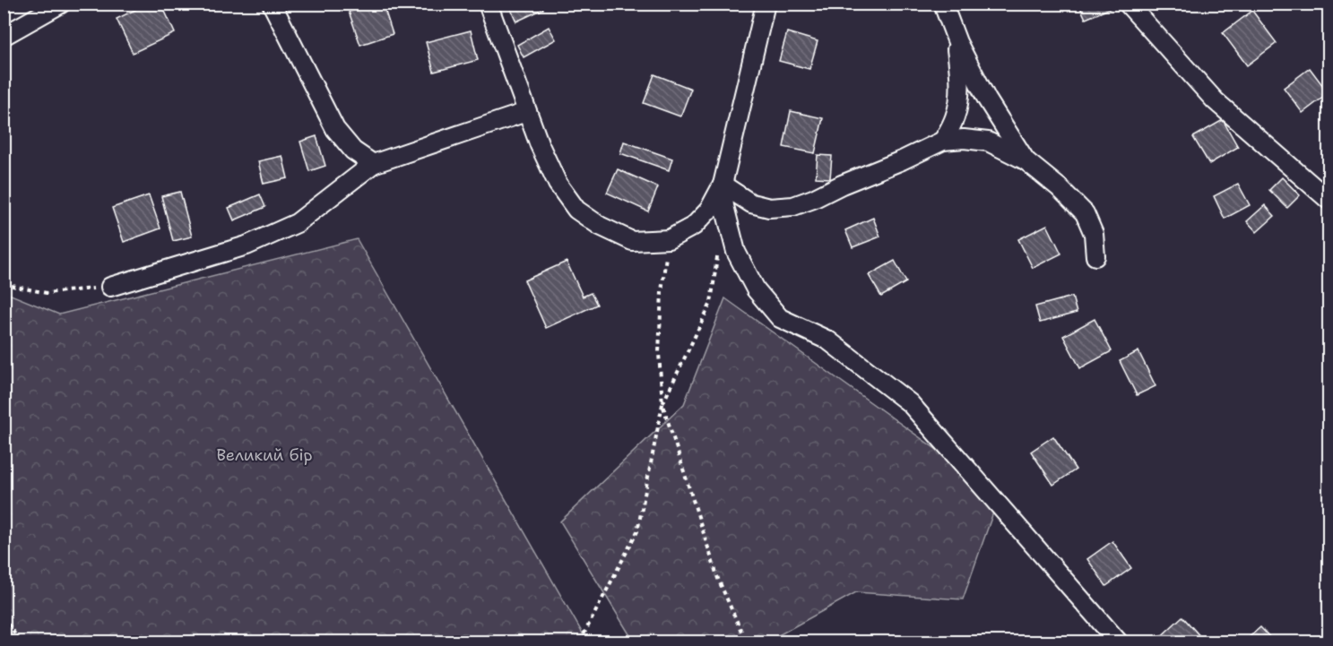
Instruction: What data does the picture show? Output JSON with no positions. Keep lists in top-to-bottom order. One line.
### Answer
{"parks":["Великий бір"]}
